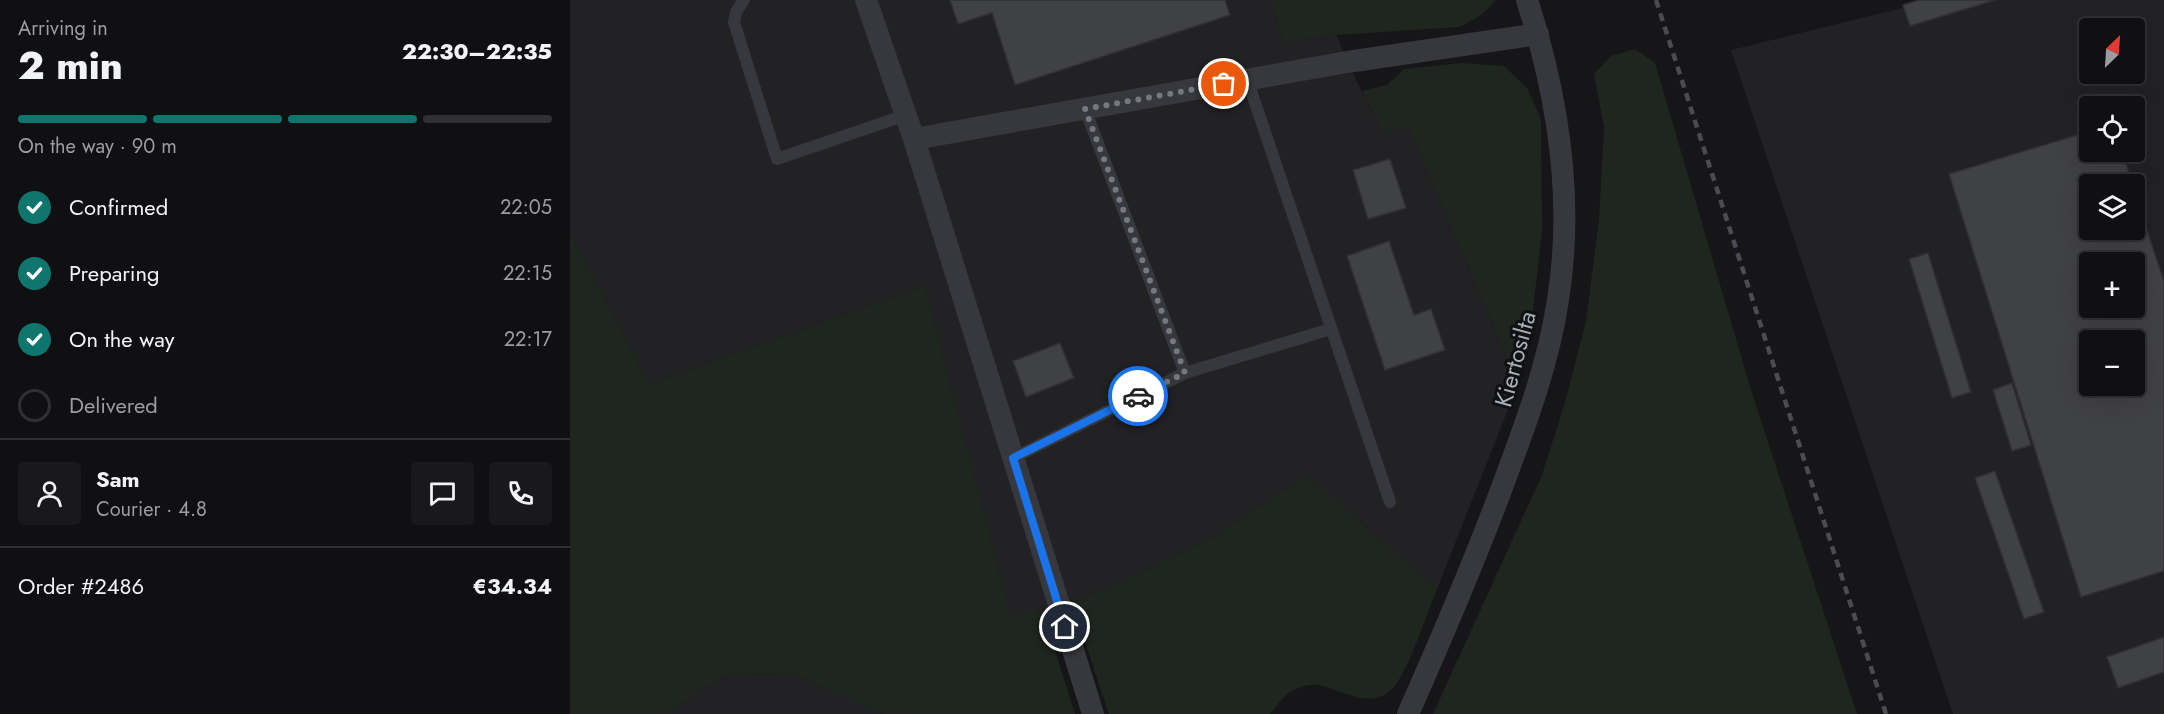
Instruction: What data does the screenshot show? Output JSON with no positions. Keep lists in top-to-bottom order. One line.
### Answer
{"streets":{"street":["Kiertosilta"]},"north":"top right","page":{"heading":["2 min","Arriving in","22:30–22:35"],"panel":["Sam","Courier · 4.8","Order #2486","€34.34"],"map_buttons":["+","−"],"bar":"On the way · 90 m","list":[["Confirmed","22:05"],["Preparing","22:15"],["On the way","22:17"],"Delivered"]}}
